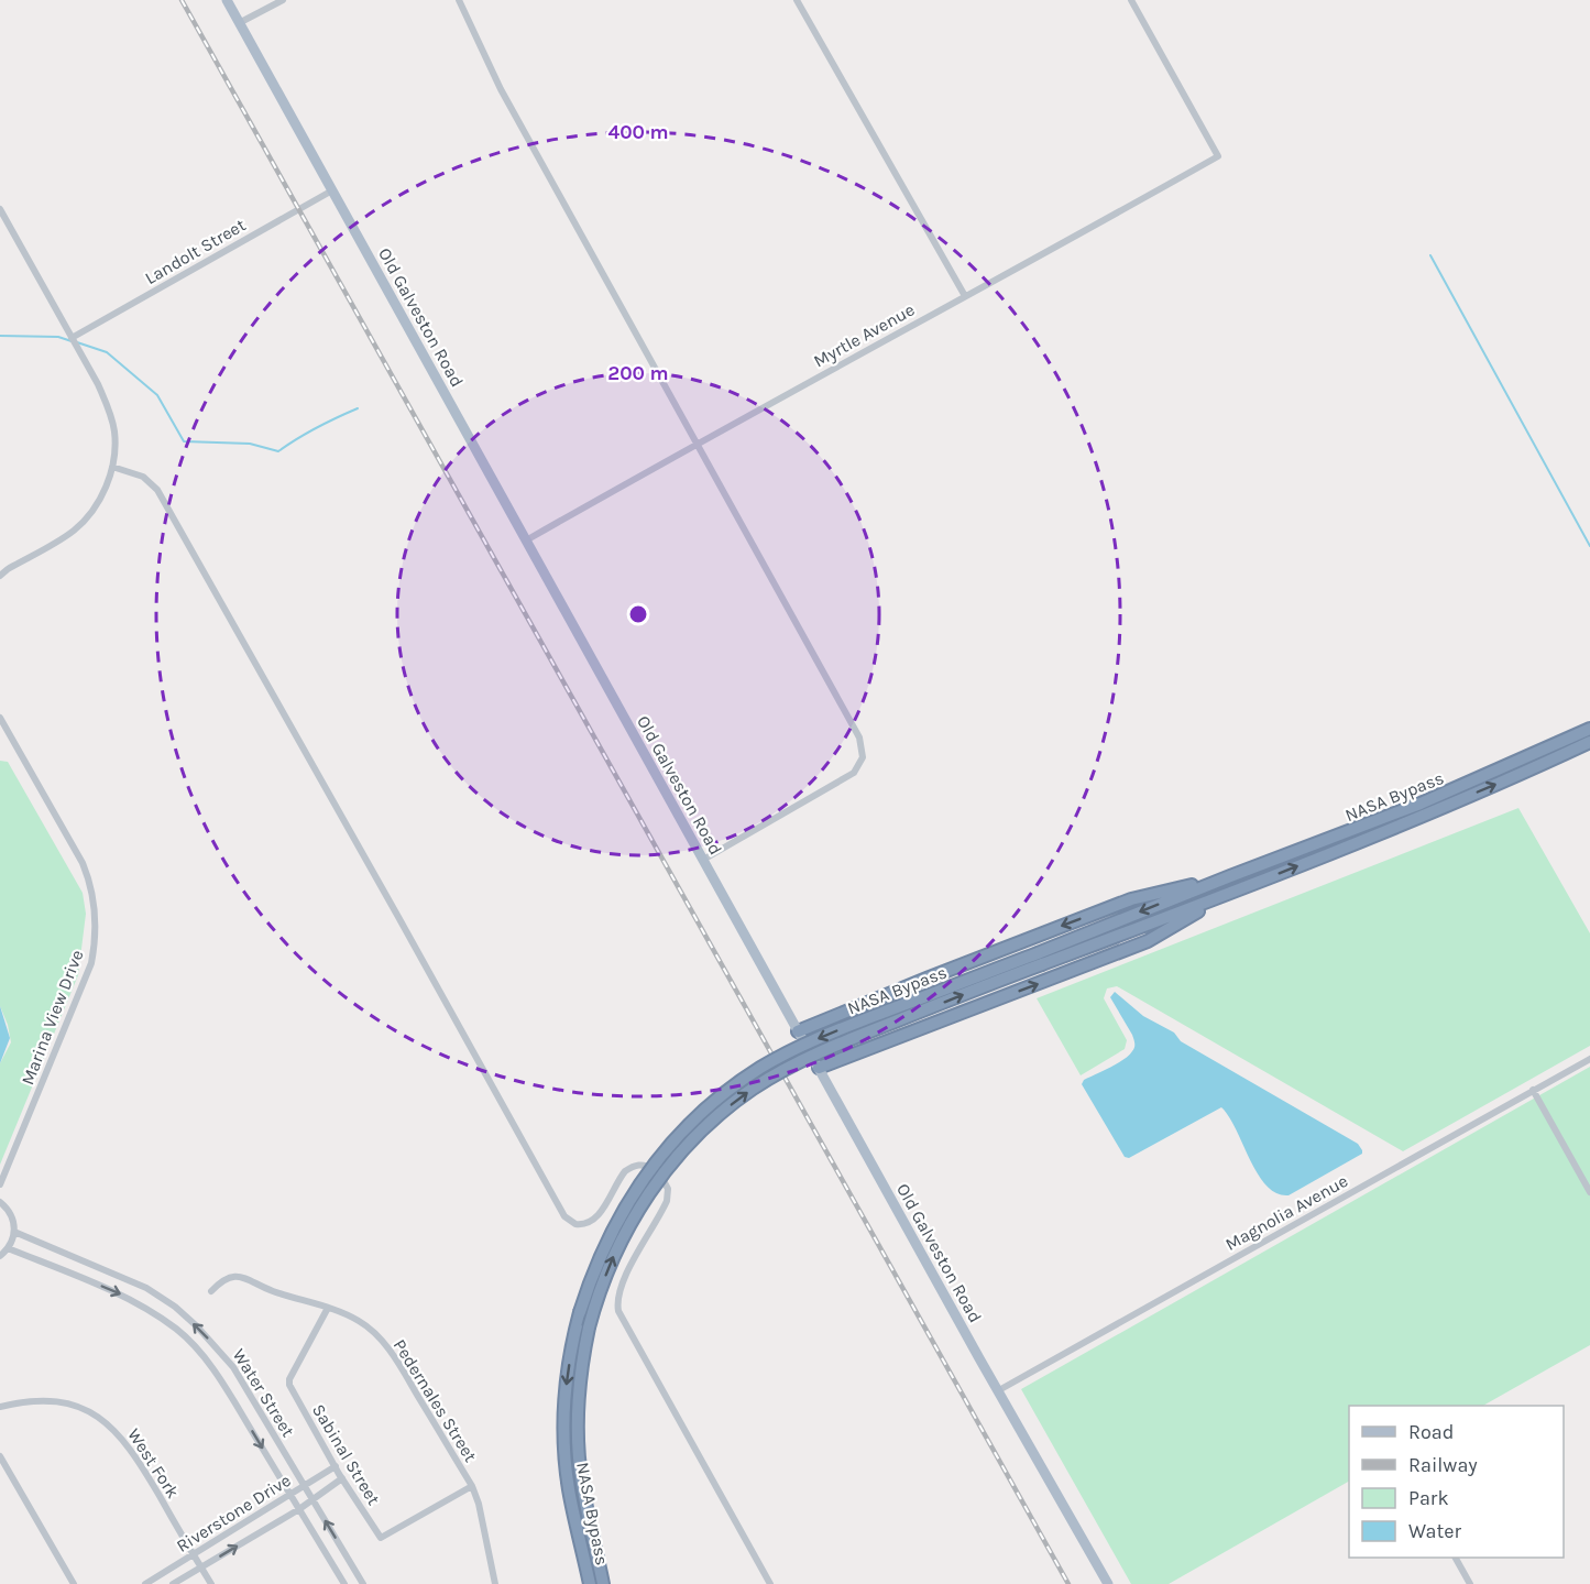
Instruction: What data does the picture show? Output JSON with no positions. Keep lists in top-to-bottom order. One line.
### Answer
{"streets":{"highway":["NASA Bypass"],"main road":["Old Galveston Road"],"street":["Landolt Street","Myrtle Avenue","Marina View Drive","Magnolia Avenue","Water Street","Pedernales Street","Sabinal Street","West Fork","Riverstone Drive"]},"crossings":[["Landolt Street","Old Galveston Road"],["Old Galveston Road","Myrtle Avenue"],["Old Galveston Road","Magnolia Avenue"],["Water Street","Riverstone Drive"],["Pedernales Street","Sabinal Street"],["Sabinal Street","Riverstone Drive"],["West Fork","Riverstone Drive"]],"legend":["Road","Railway","Park","Water"],"rings":["400 m","200 m"]}
